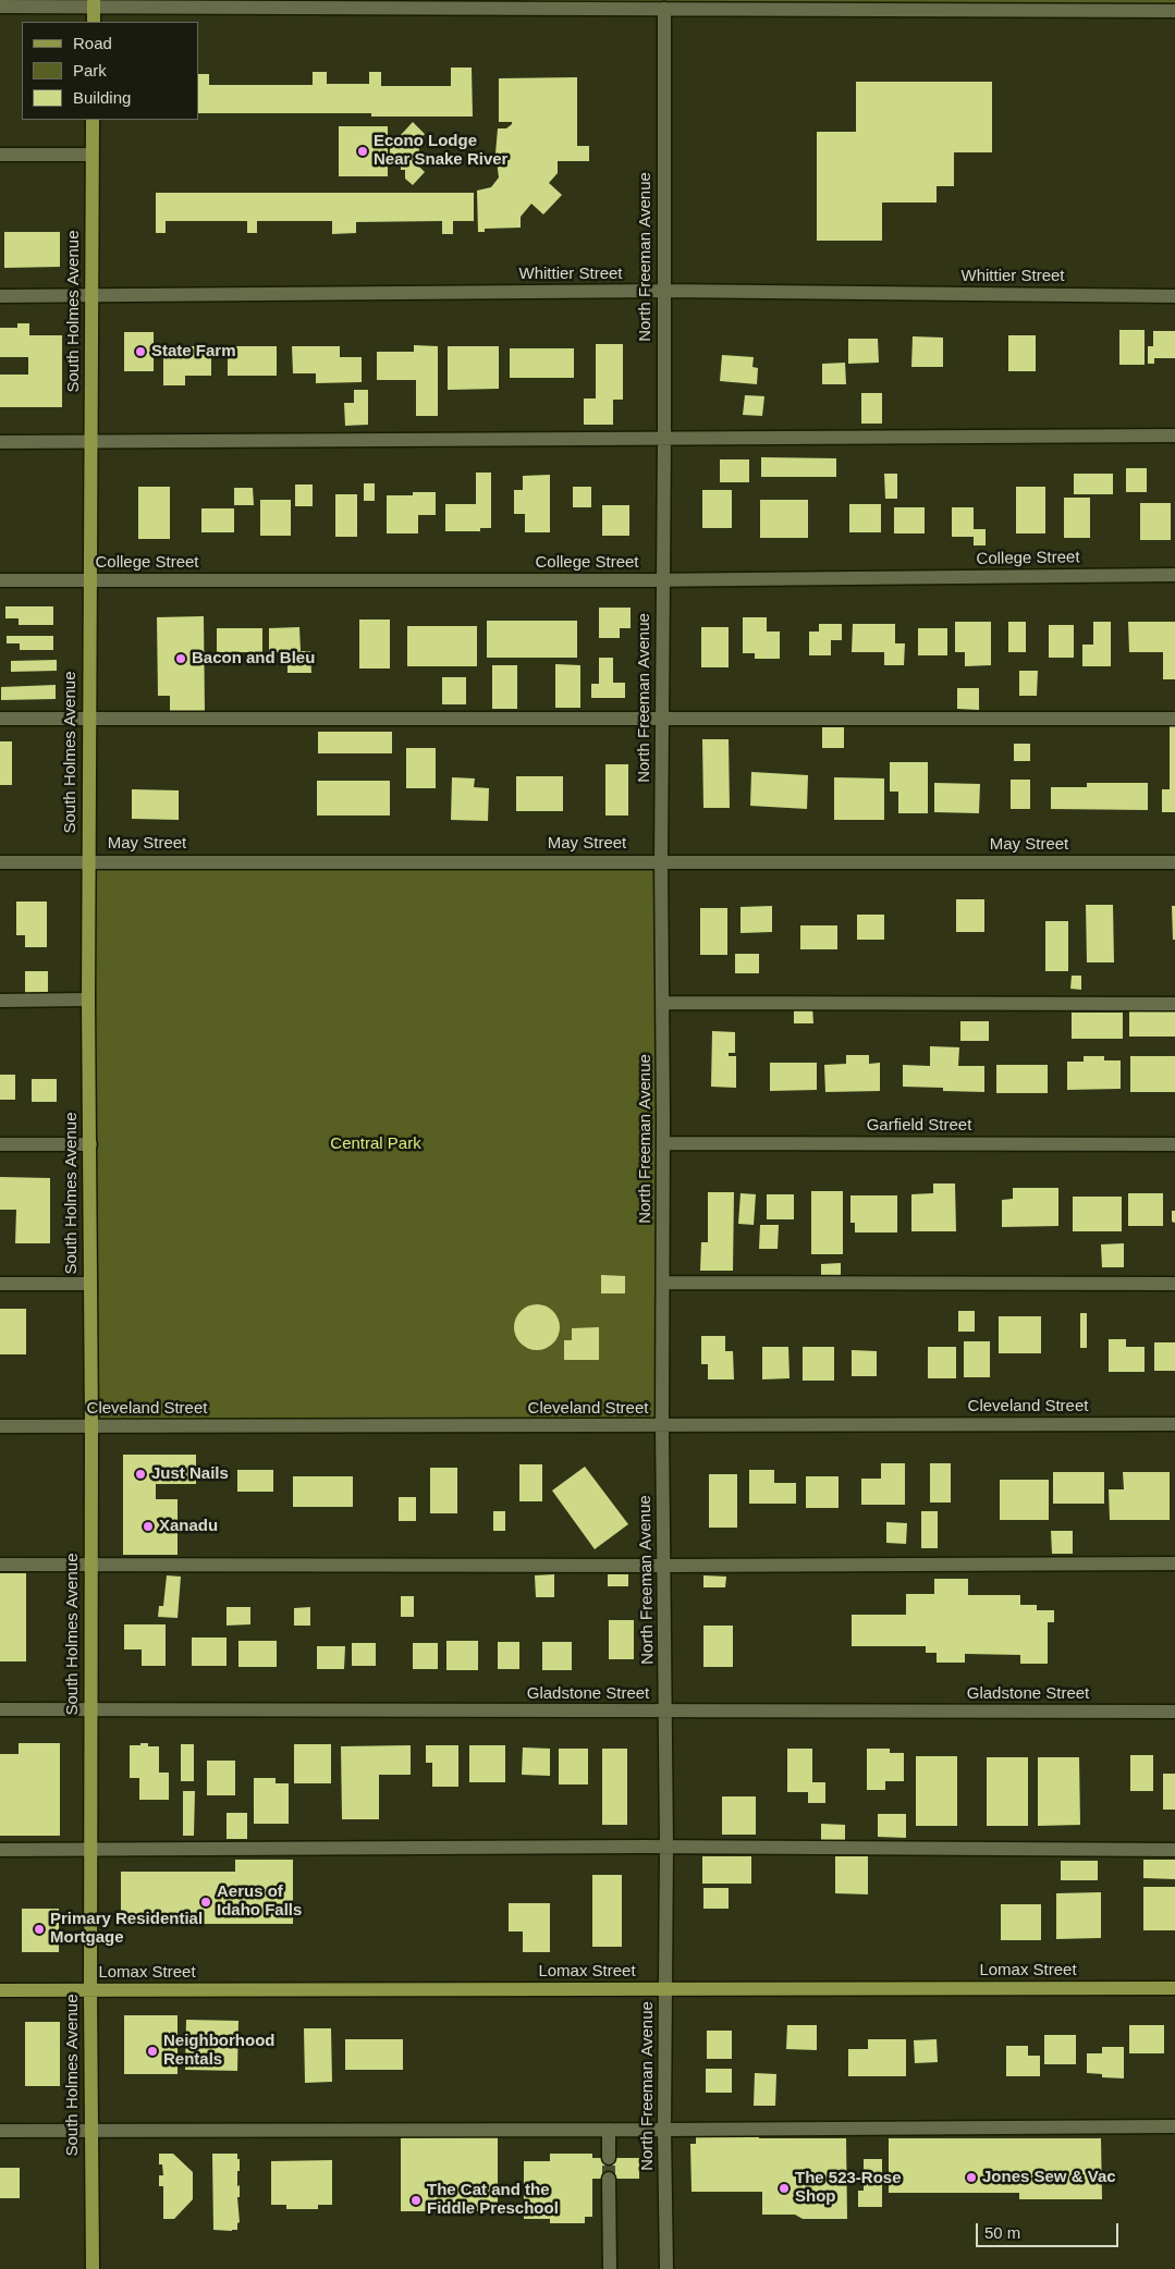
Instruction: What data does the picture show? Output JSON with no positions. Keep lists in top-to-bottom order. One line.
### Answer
{"streets":{"main road":["South Holmes Avenue","Lomax Street"],"street":["North Freeman Avenue","Whittier Street","College Street","May Street","Garfield Street","Cleveland Street","Gladstone Street"]},"crossings":[["North Freeman Avenue","Whittier Street"],["North Freeman Avenue","College Street"],["North Freeman Avenue","May Street"],["North Freeman Avenue","Garfield Street"],["North Freeman Avenue","Cleveland Street"],["North Freeman Avenue","Gladstone Street"],["North Freeman Avenue","Lomax Street"],["Whittier Street","South Holmes Avenue"],["South Holmes Avenue","College Street"],["South Holmes Avenue","May Street"],["South Holmes Avenue","Cleveland Street"],["South Holmes Avenue","Gladstone Street"],["South Holmes Avenue","Lomax Street"]],"parks":["Central Park"],"places":["Econo Lodge Near Snake River","State Farm","Bacon and Bleu","Just Nails","Xanadu","Aerus of Idaho Falls","Primary Residential Mortgage","Neighborhood Rentals","Jones Sew & Vac","The 523-Rose Shop","The Cat and the Fiddle Preschool"],"legend":["Road","Park","Building"],"scale_bar":"50 m"}
